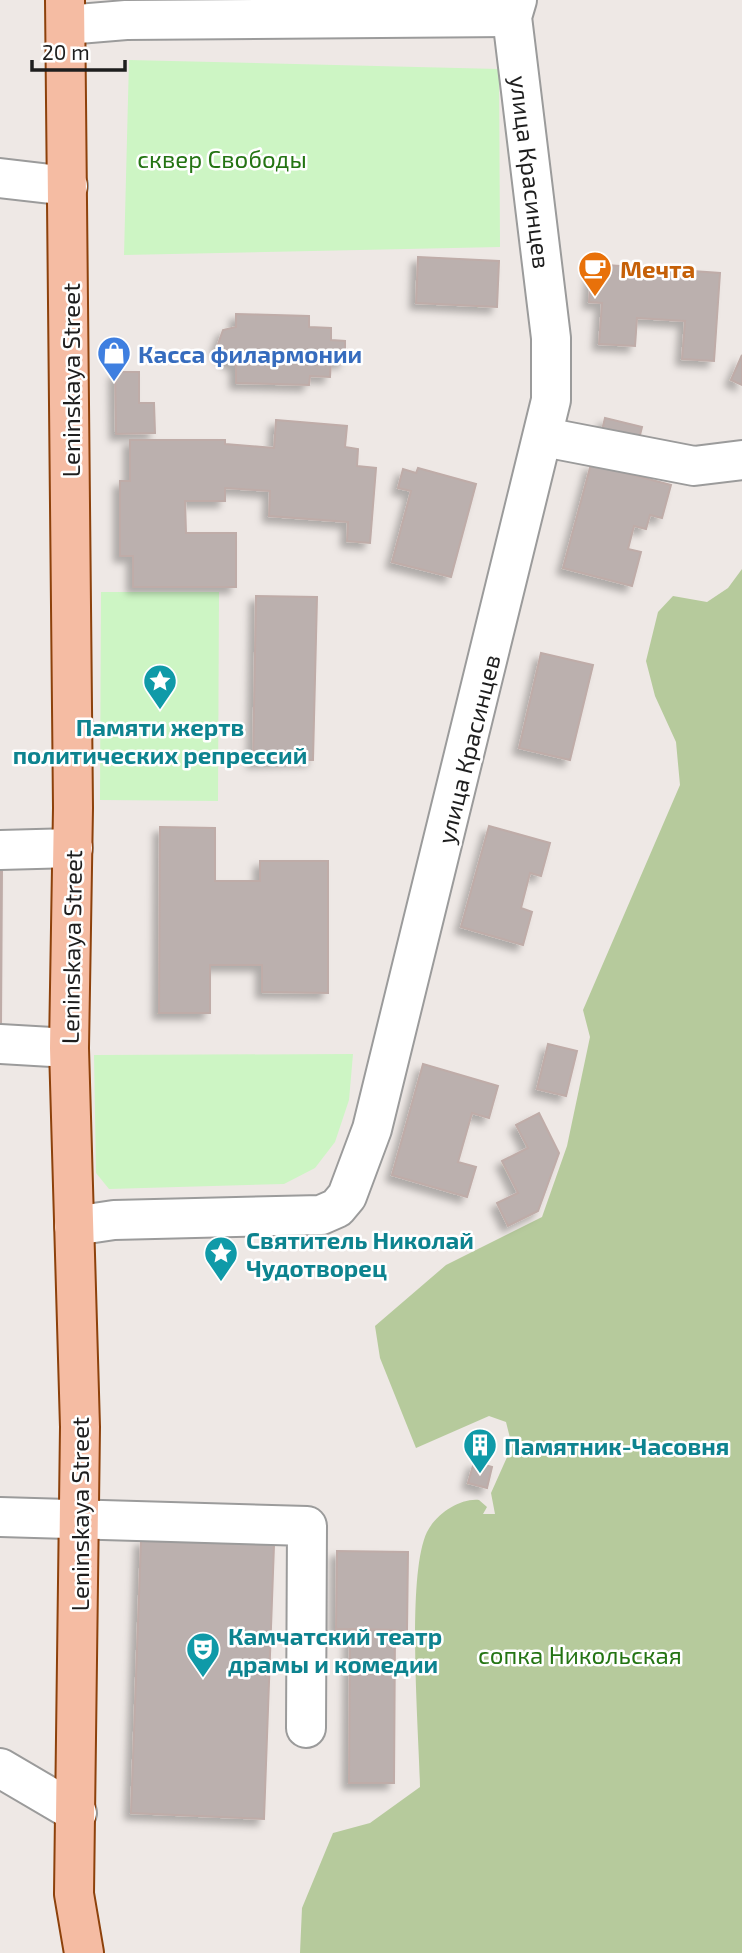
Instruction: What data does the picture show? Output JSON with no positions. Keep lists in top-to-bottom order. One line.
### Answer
{"streets":{"main road":["Leninskaya Street"],"street":["улица Красинцев"]},"crossings":[["улица Красинцев","Leninskaya Street"]],"parks":["cквер Свободы","сопка Никольская"],"places":{"cafe":["Мечта"],"shop":["Касса филармонии"],"place":["Памяти жертв политических репрессий","Святитель Николай Чудотворец"],"building":["Памятник-Часовня"],"theatre":["Камчатский театр драмы и комедии"]},"scale_bar":"20 m"}
